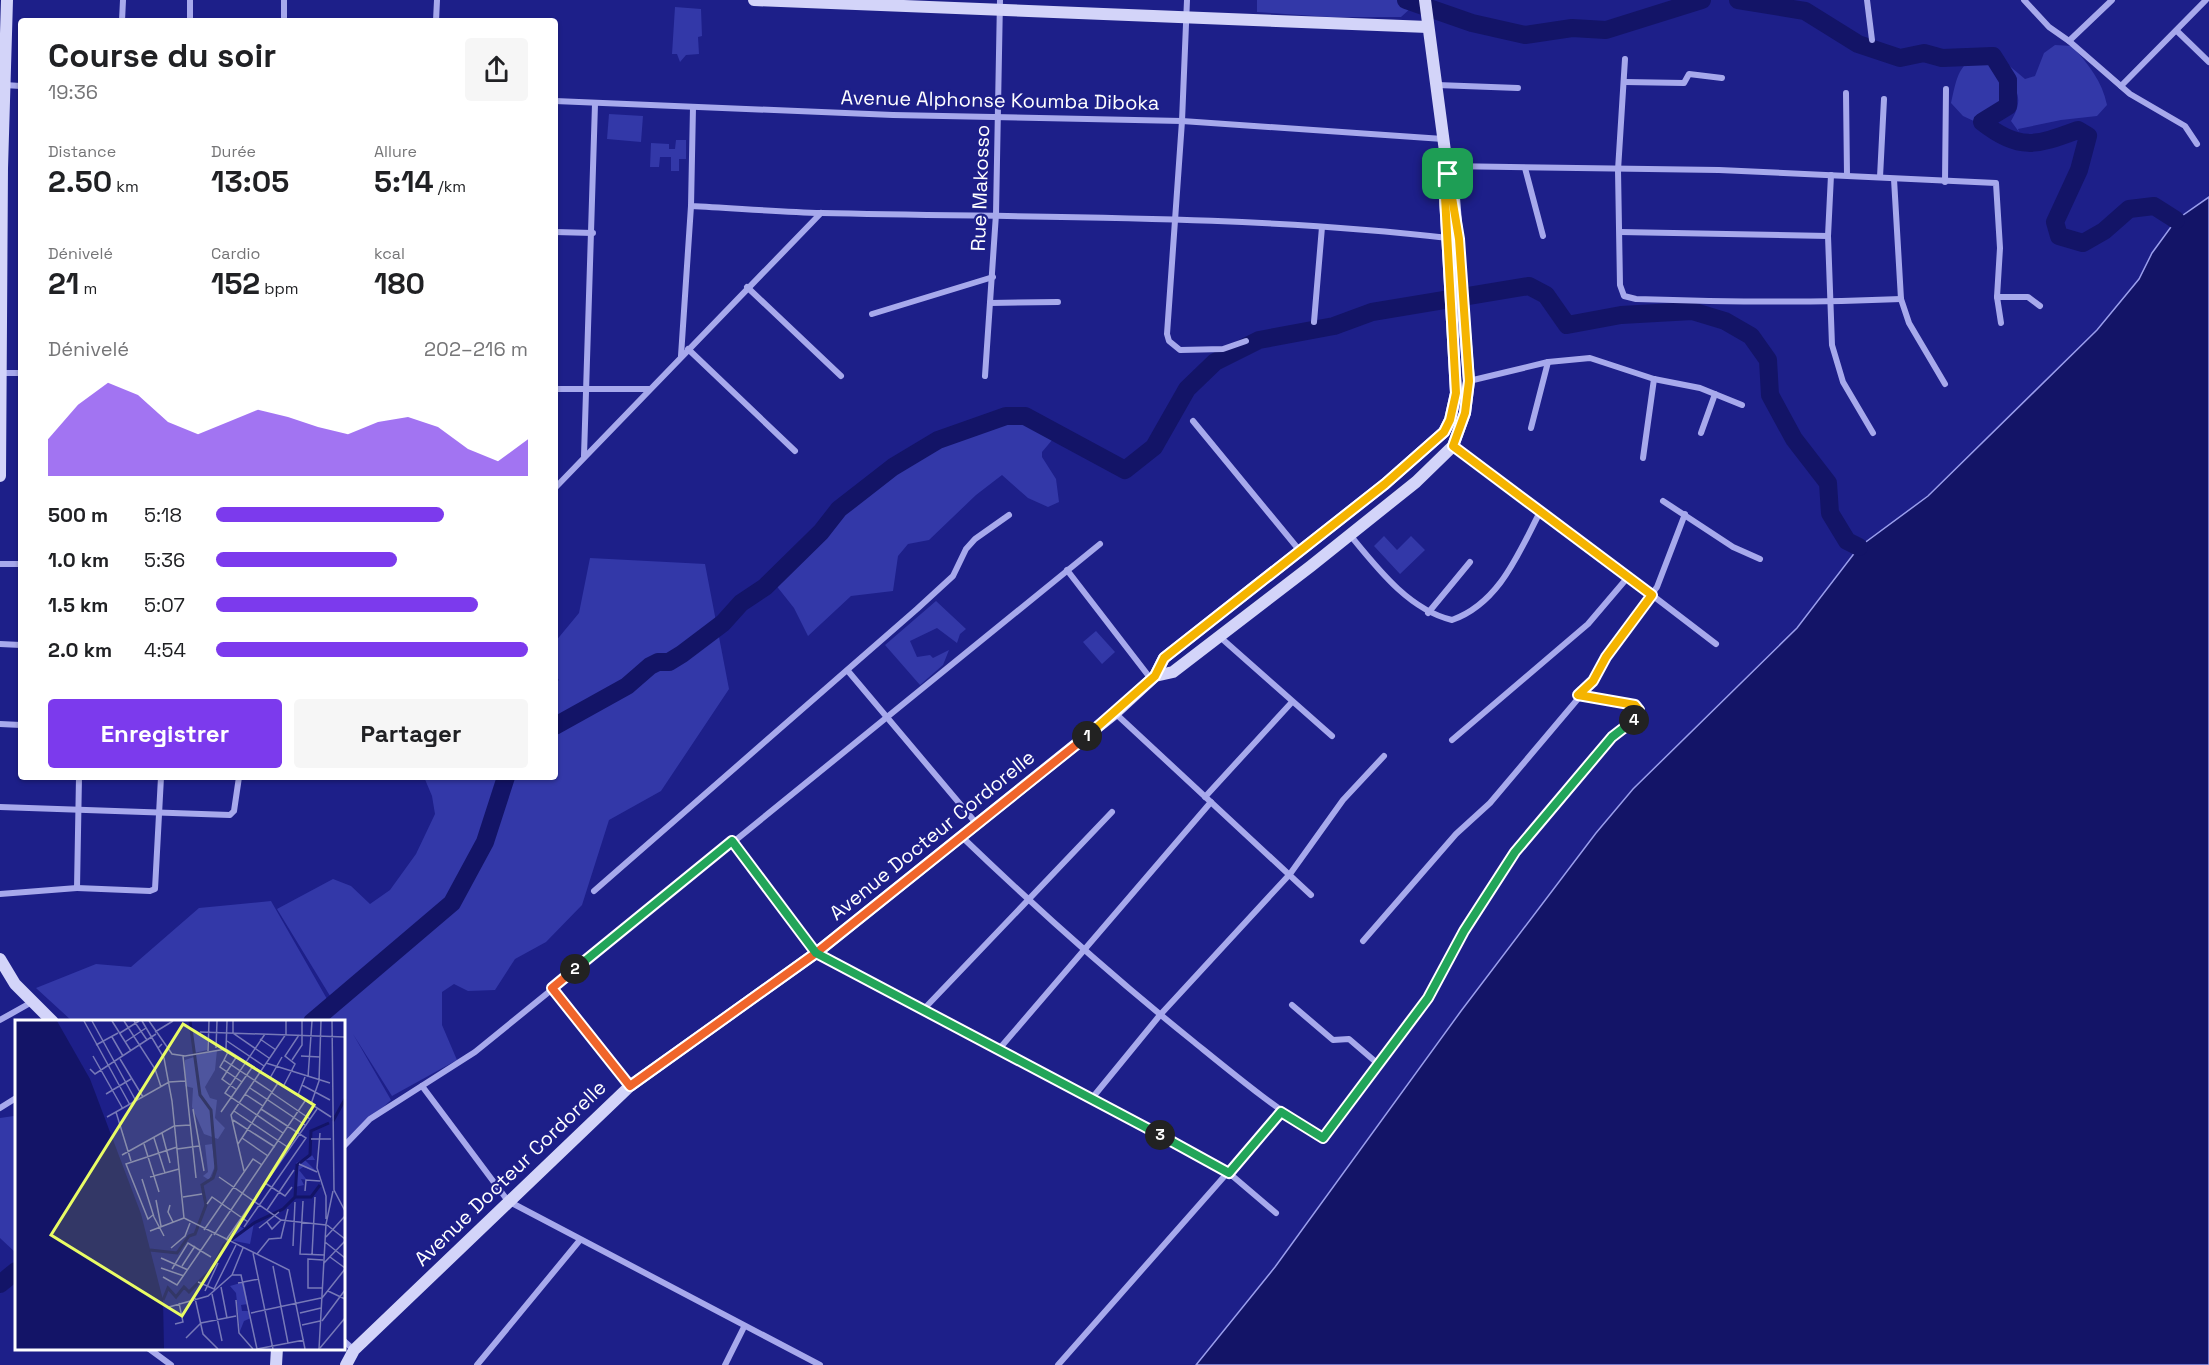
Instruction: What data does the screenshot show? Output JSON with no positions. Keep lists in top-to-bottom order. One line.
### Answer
{"streets":{"street":["Avenue Alphonse Koumba Diboka","Rue Makosso","Avenue Docteur Cordorelle"]},"crossings":[["Avenue Alphonse Koumba Diboka","Rue Makosso"]],"page":{"heading":["Course du soir","19:36"],"stats":[["Distance","2.50 km"],["Durée","13:05"],["Allure","5:14 /km"],["Dénivelé","21 m"],["Cardio","152 bpm"],["kcal","180"]],"chart":["Dénivelé","202–216 m"],"list":[{"name":"500 m","note":"5:18"},{"name":"1.0 km","note":"5:36"},{"name":"1.5 km","note":"5:07"},{"name":"2.0 km","note":"4:54"}],"buttons":["Enregistrer","Partager"],"pins":["4","1","2","3"]}}
